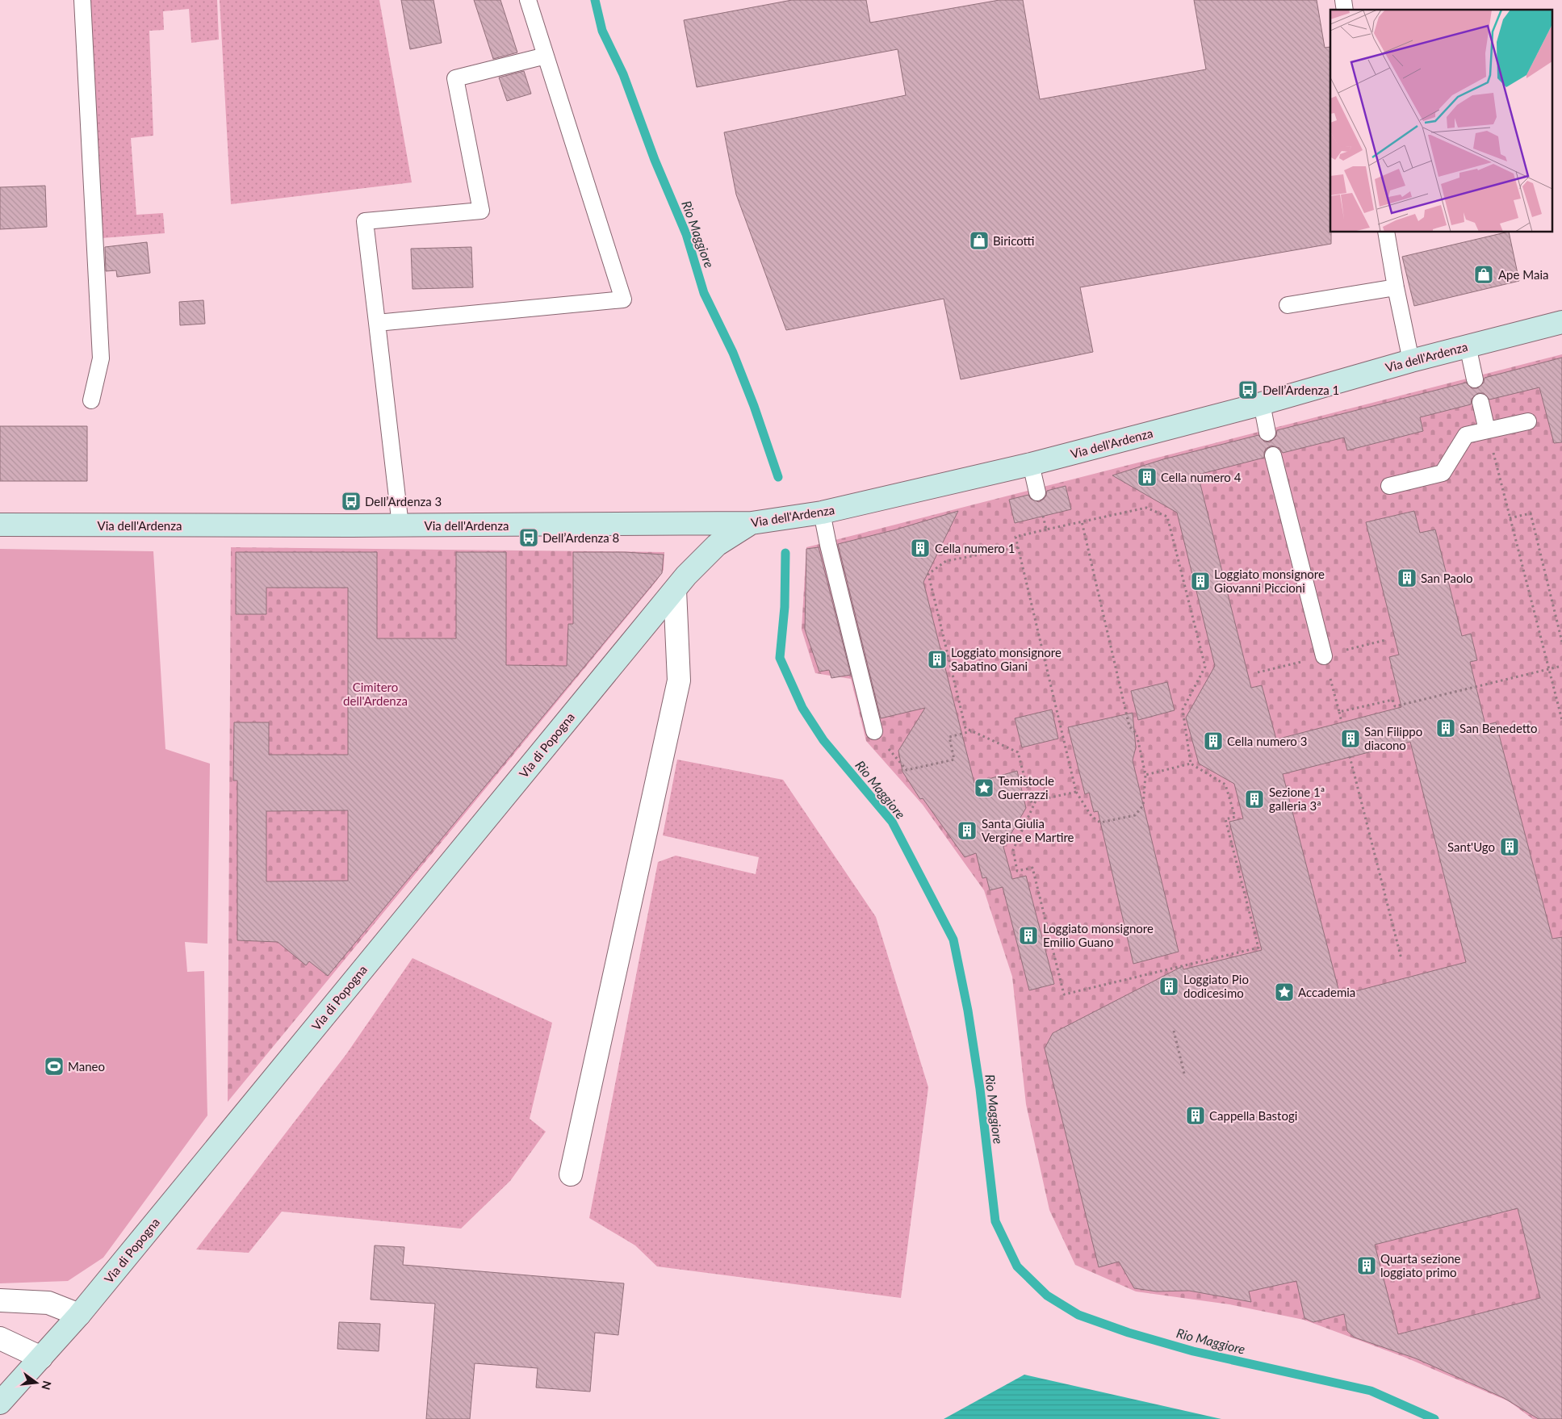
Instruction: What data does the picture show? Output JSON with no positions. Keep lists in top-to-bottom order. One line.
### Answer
{"streets":{"main road":["Via dell'Ardenza","Via di Popogna"]},"crossings":[["Via dell'Ardenza","Via di Popogna"]],"water":["Rio Maggiore"],"parks":["Cimitero dell'Ardenza"],"places":{"shop":["Biricotti","Ape Maia"],"bus stop":["Dell’Ardenza 1","Dell’Ardenza 3","Dell’Ardenza 8"],"building":["Cella numero 4","Cella numero 1","San Paolo","Loggiato monsignore Giovanni Piccioni","Loggiato monsignore Sabatino Giani","San Benedetto","San Filippo diacono","Cella numero 3","Sezione 1ª galleria 3ª","Santa Giulia Vergine e Martire","Sant'Ugo","Loggiato monsignore Emilio Guano","Loggiato Pio dodicesimo","Cappella Bastogi","Quarta sezione loggiato primo"],"place":["Temistocle Guerrazzi","Accademia"],"sports":["Maneo"]},"north":"right"}
